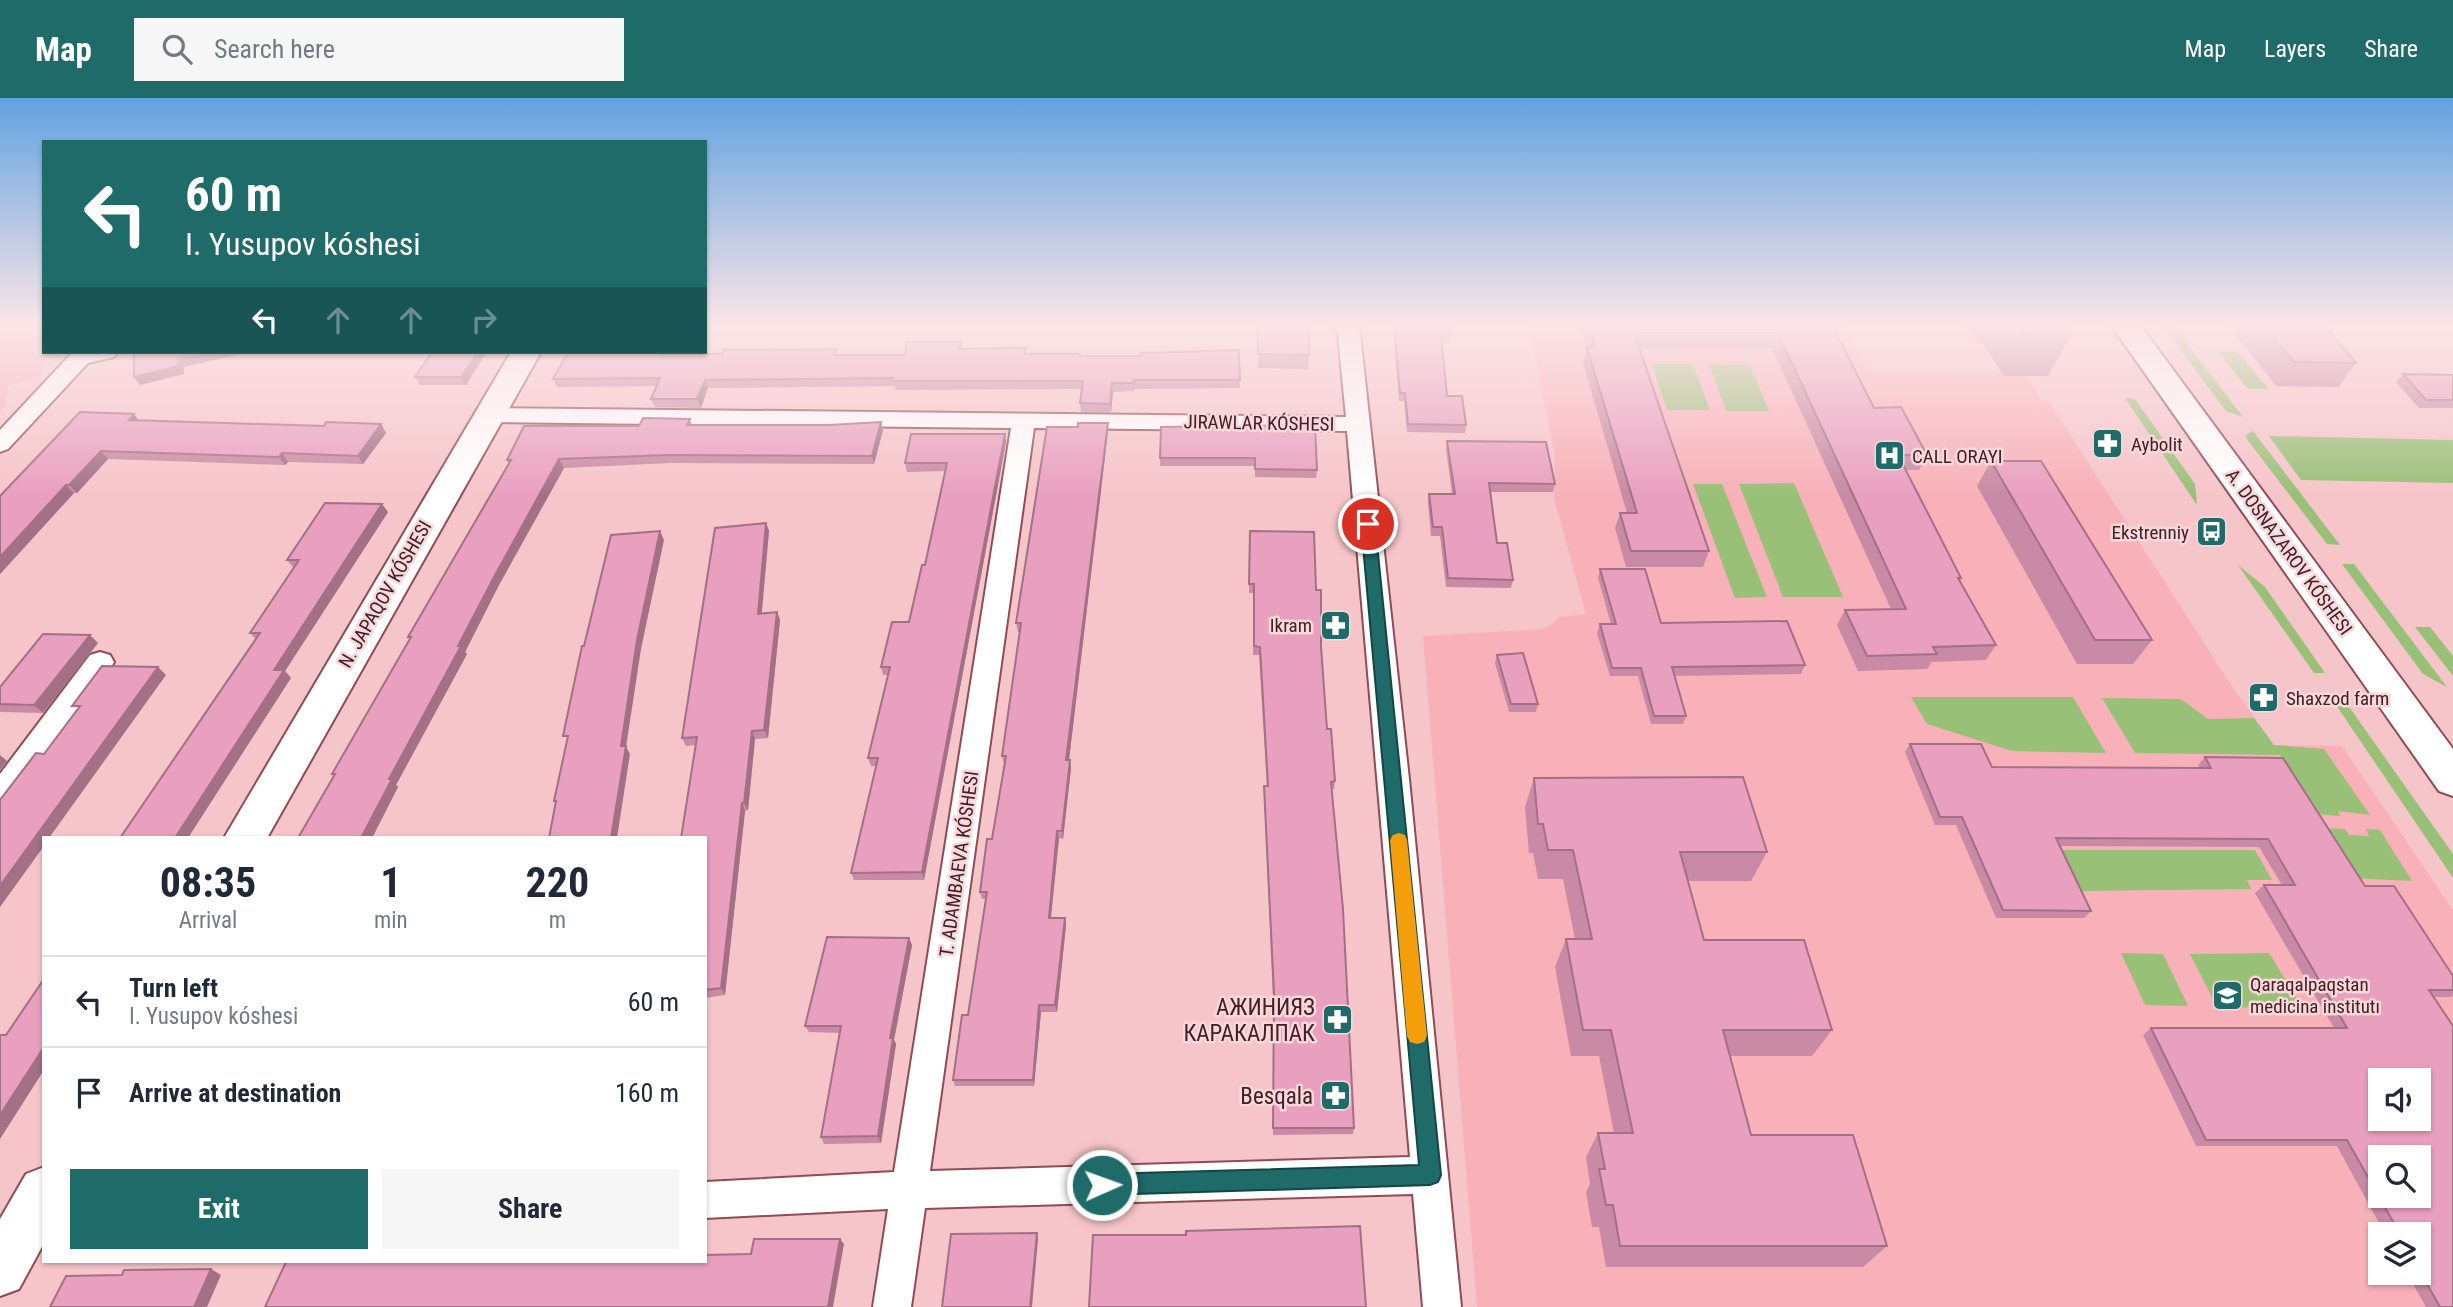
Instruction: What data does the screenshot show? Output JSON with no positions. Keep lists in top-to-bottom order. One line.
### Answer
{"streets":{"main road":["A. DOSNAZAROV KÓSHESI","N. JAPAQOV KÓSHESI"],"street":["T. ADAMBAEVA KÓSHESI"]},"places":{"pharmacy":["Aybolit","Ikram","Shaxzod farm","АЖИНИЯЗ КАРАКАЛПАК","Besqala"],"hospital":["CALL ORAYI"],"bus stop":["Ekstrenniy"],"school or university":["Qaraqalpaqstan medicina institutı"]},"page":{"header":"Map","search":"Search here","nav":["Map","Layers","Share"],"turn":["60 m","I. Yusupov kóshesi"],"eta":["08:35","Arrival","1","min","220","m"],"list":[{"name":"Turn left","note":"I. Yusupov kóshesi","value":"60 m"},{"name":"Arrive at destination","value":"160 m"}],"buttons":["Exit","Share"]}}
